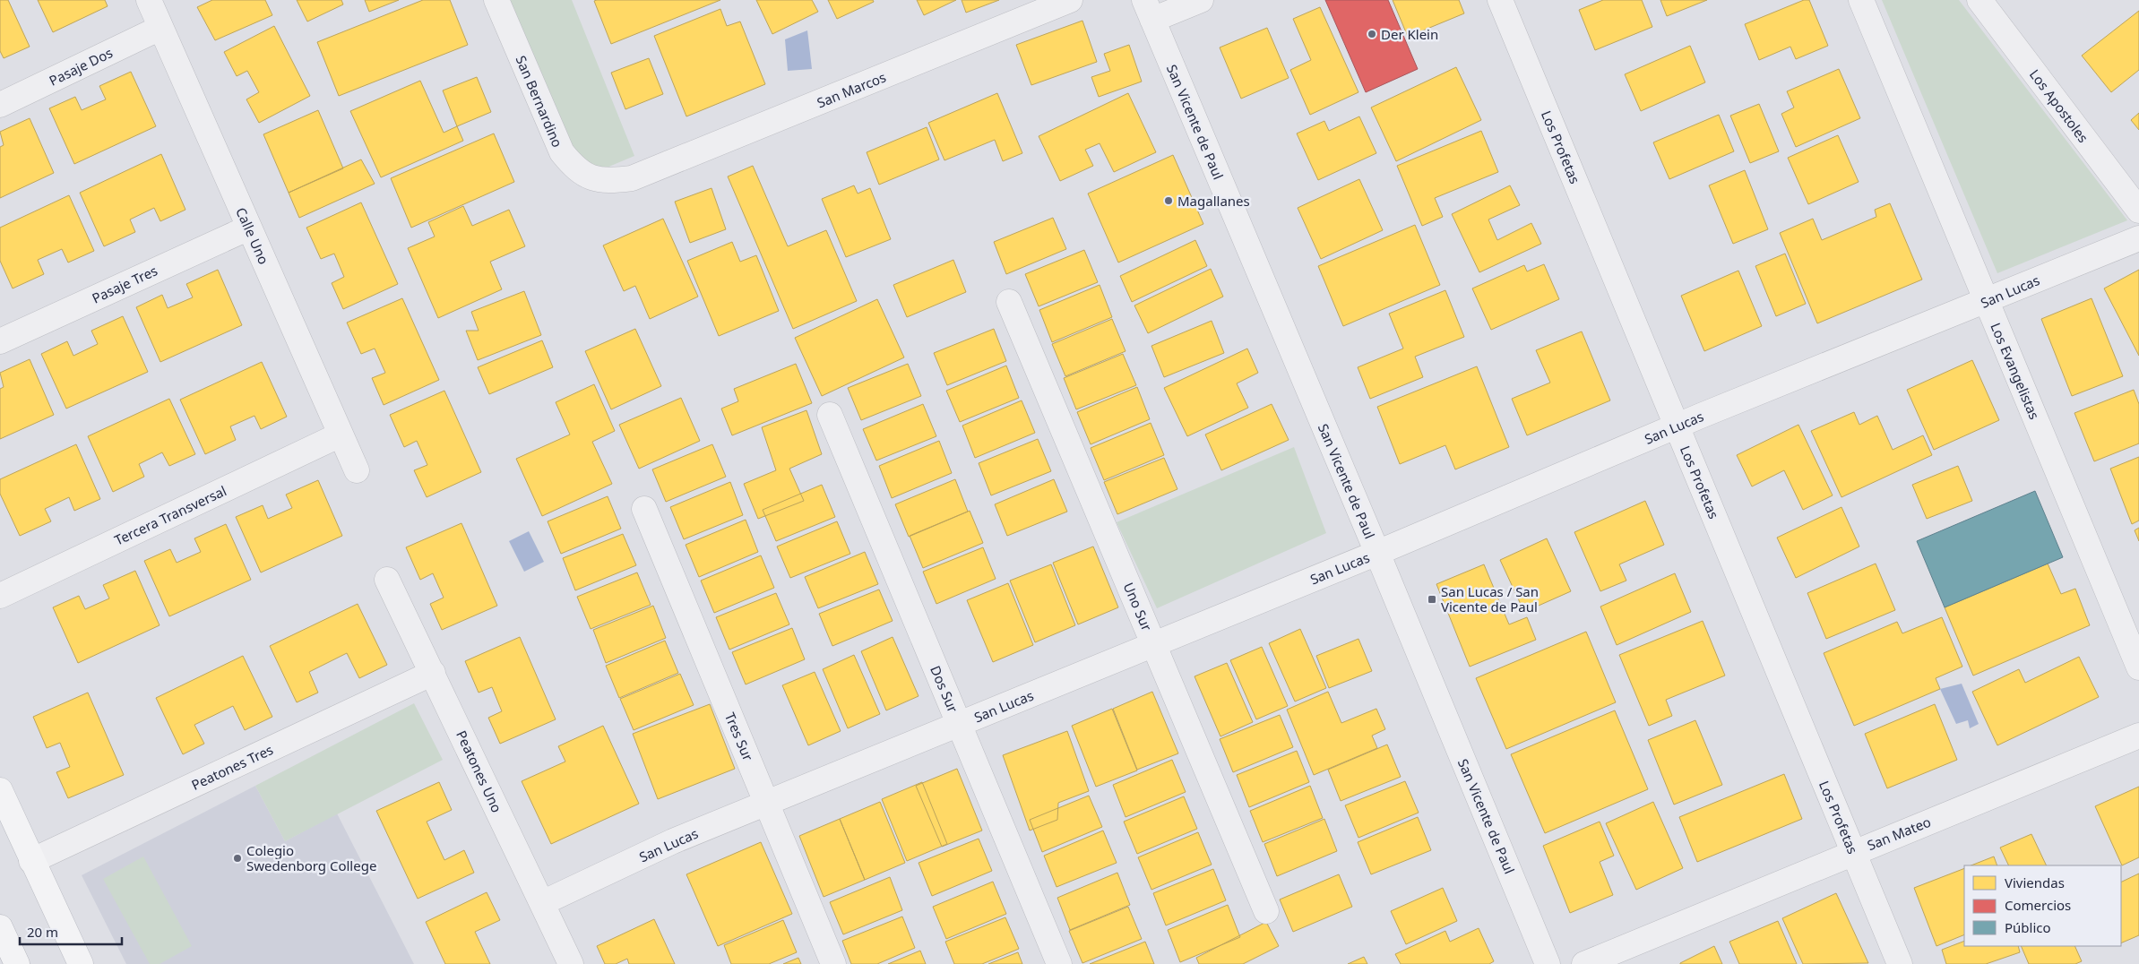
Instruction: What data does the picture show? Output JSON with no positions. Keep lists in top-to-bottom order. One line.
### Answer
{"streets":{"street":["Pasaje Dos","San Marcos","San Bernardino","Los Apostoles","San Vicente de Paul","Los Profetas","Calle Uno","Pasaje Tres","San Lucas","Los Evangelistas","Tercera Transversal","Uno Sur","Dos Sur","Tres Sur","Peatones Tres","Peatones Uno","San Mateo"]},"crossings":[["Pasaje Dos","Calle Uno"],["San Marcos","San Bernardino"],["San Vicente de Paul","San Lucas"],["Los Profetas","San Lucas"],["Los Profetas","San Mateo"],["Calle Uno","Pasaje Tres"],["Calle Uno","Tercera Transversal"],["San Lucas","Los Evangelistas"],["San Lucas","Uno Sur"],["San Lucas","Dos Sur"],["San Lucas","Tres Sur"],["San Lucas","Peatones Uno"],["Peatones Tres","Peatones Uno"]],"places":{"other":["Der Klein","Magallanes","Colegio Swedenborg College"],"transit":["San Lucas / San Vicente de Paul"]},"legend":["Viviendas","Comercios","Público"],"scale_bar":"20 m"}
